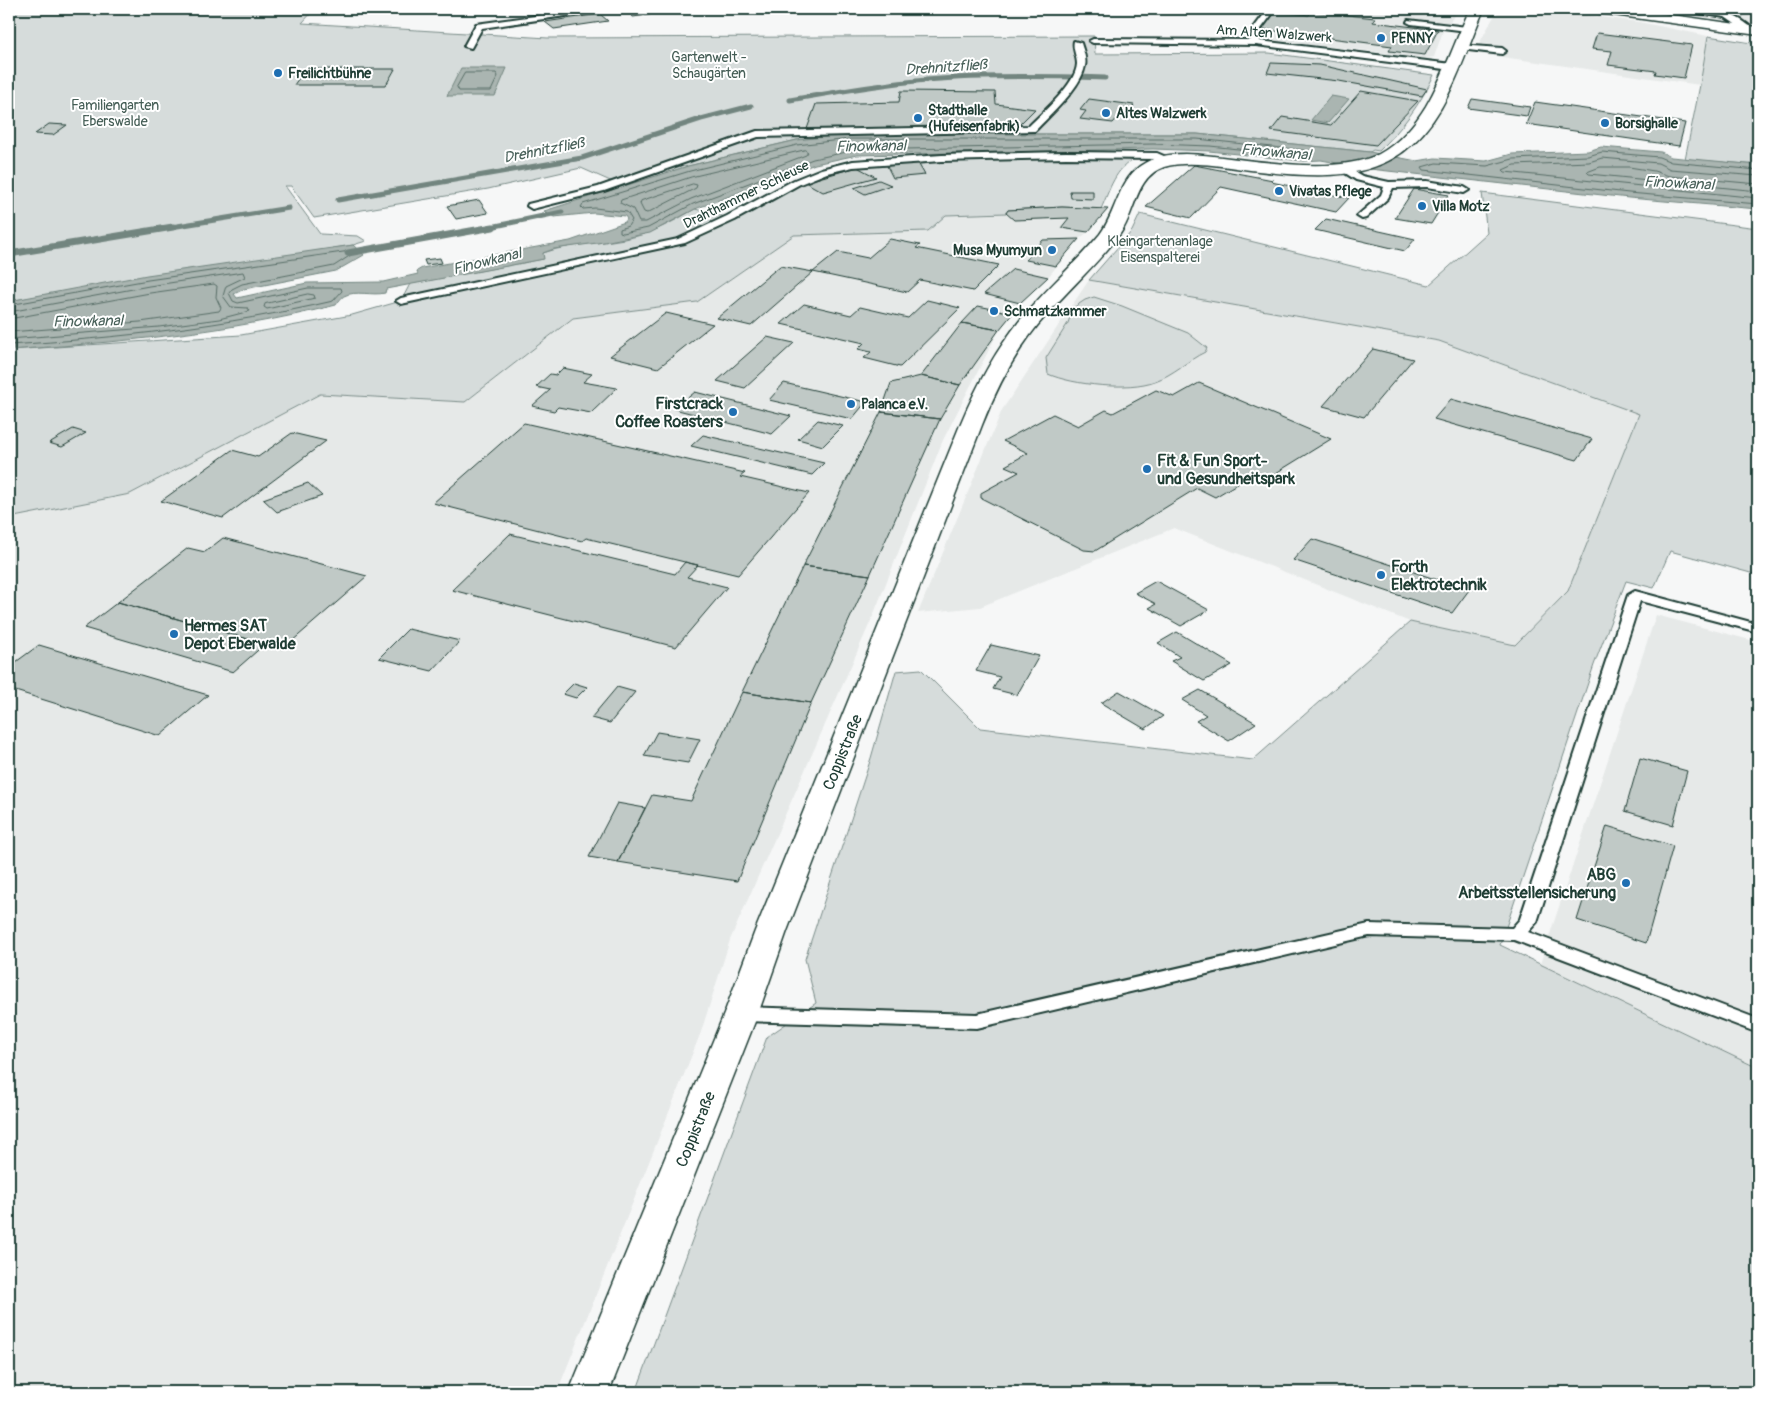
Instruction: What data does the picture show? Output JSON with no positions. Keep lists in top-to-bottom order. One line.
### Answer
{"streets":{"main road":["Coppistraße"],"lane":["Am Alten Walzwerk","Drahthammer Schleuse"]},"crossings":[["Drahthammer Schleuse","Coppistraße"]],"water":["Drehnitzfließ","Finowkanal"],"parks":["Gartenwelt - Schaugärten","Familiengarten Eberswalde","Kleingartenanlage Eisenspalterei"],"places":["PENNY","Freilichtbühne","Altes Walzwerk","Stadthalle (Hufeisenfabrik)","Borsighalle","Vivatas Pflege","Villa Motz","Musa Myumyun","Schmatzkammer","Palanca e.V.","Firstcrack Coffee Roasters","Fit & Fun Sport- und Gesundheitspark","Forth Elektrotechnik","Hermes SAT Depot Eberwalde","ABG Arbeitsstellensicherung"]}
